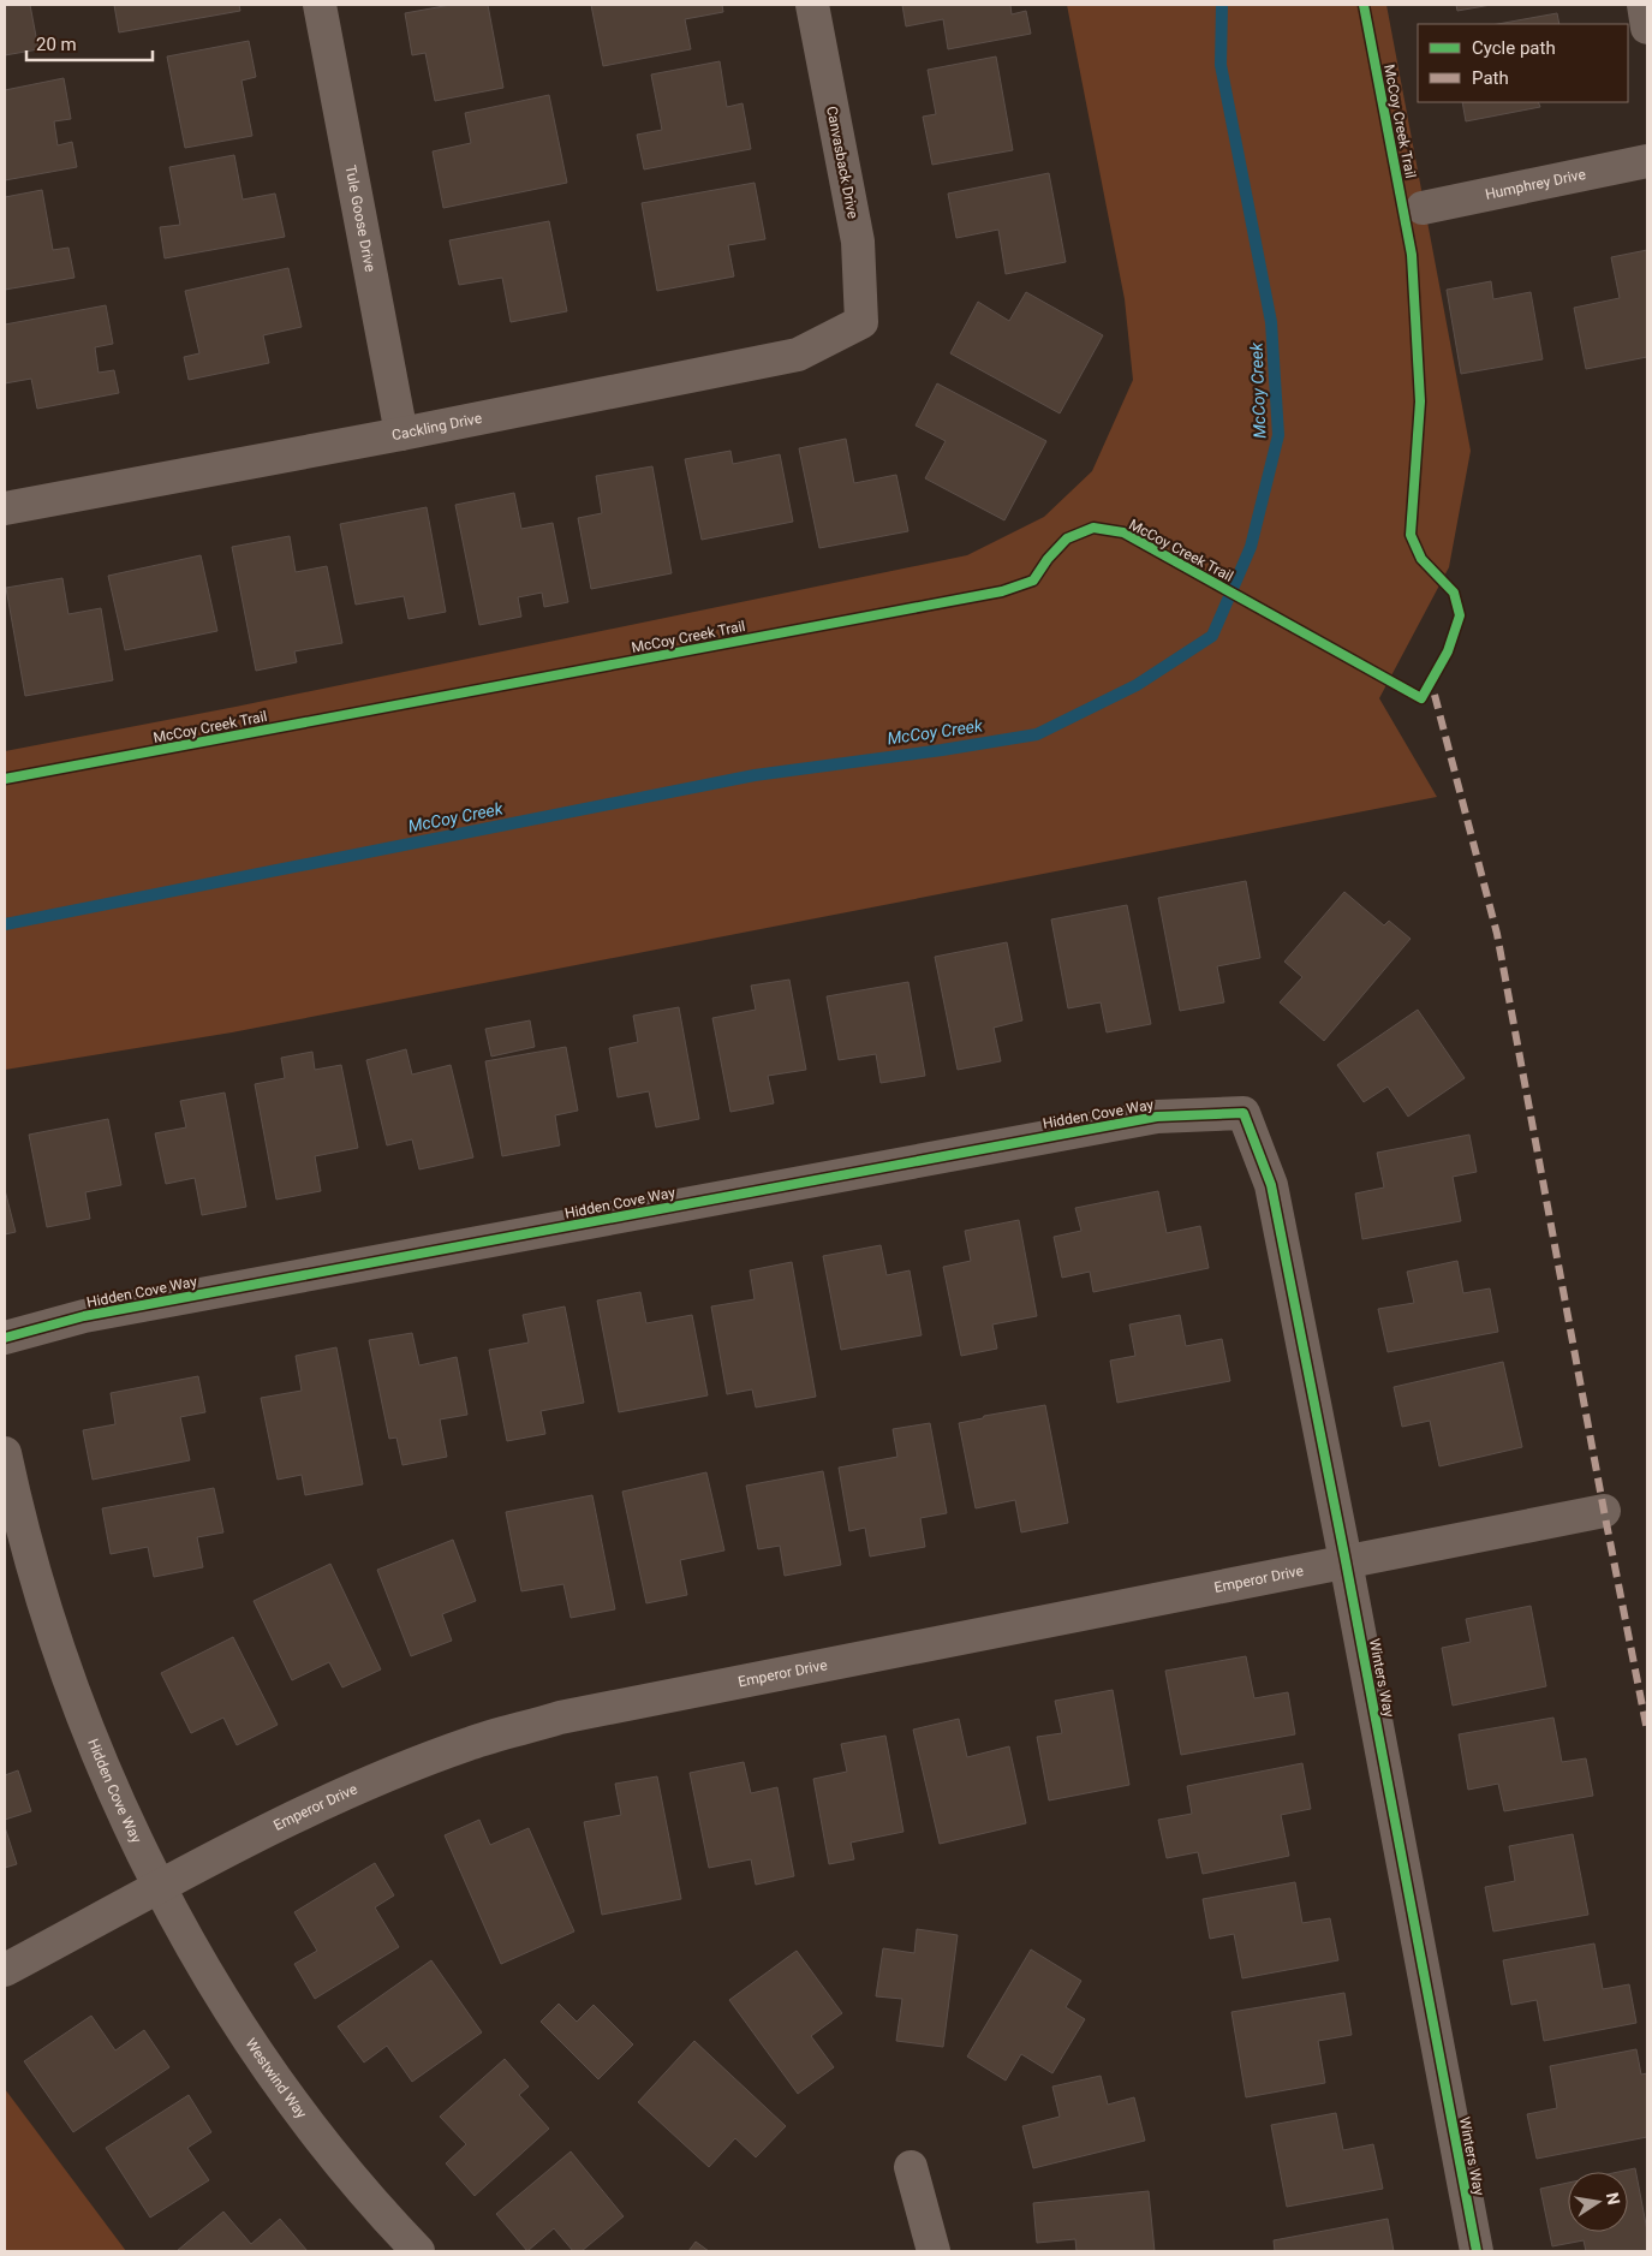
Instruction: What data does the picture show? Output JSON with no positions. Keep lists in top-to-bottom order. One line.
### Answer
{"streets":{"street":["Canvasback Drive","Humphrey Drive","Tule Goose Drive","Cackling Drive","Hidden Cove Way","Emperor Drive","Winters Way","Westwind Way"],"cycle path":["McCoy Creek Trail"]},"crossings":[["Canvasback Drive","Cackling Drive"],["Tule Goose Drive","Cackling Drive"],["Hidden Cove Way","Emperor Drive"],["Hidden Cove Way","Winters Way"],["Hidden Cove Way","Westwind Way"],["Emperor Drive","Winters Way"],["Emperor Drive","Westwind Way"]],"water":["McCoy Creek"],"legend":["Cycle path","Path"],"scale_bar":"20 m","north":"right"}
